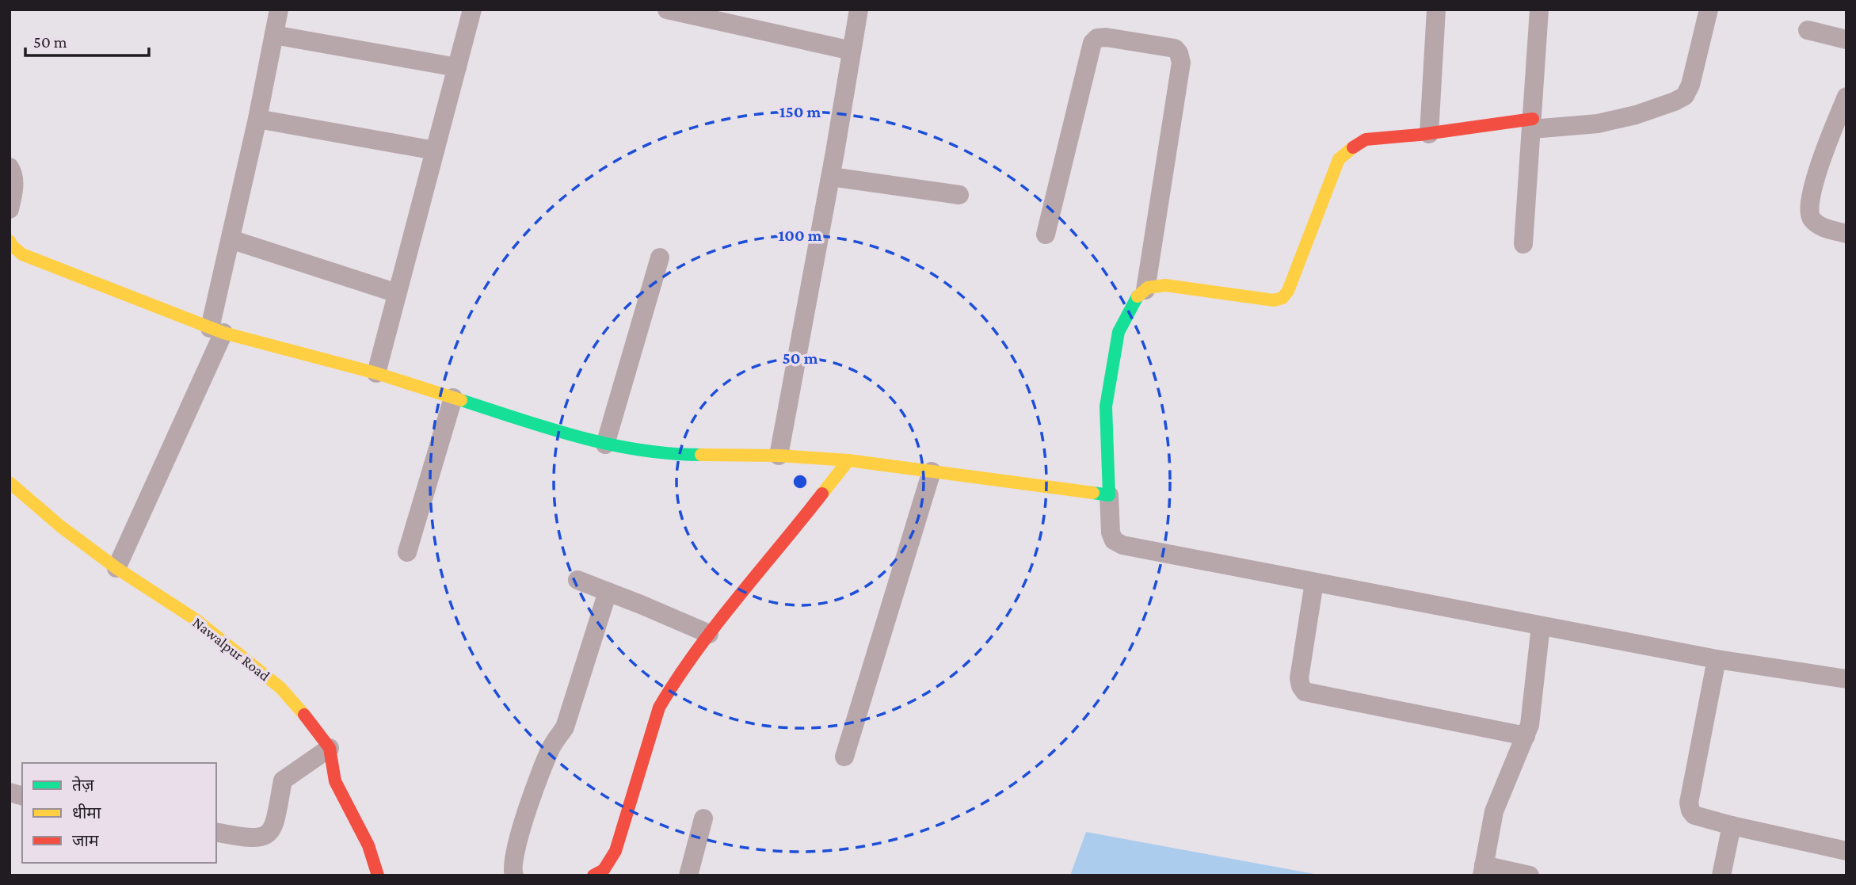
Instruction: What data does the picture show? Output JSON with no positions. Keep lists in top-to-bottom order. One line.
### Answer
{"streets":{"street":["Nawalpur Road"]},"legend":["तेज़","धीमा","जाम"],"scale_bar":"50 m","rings":["150 m","100 m","50 m"]}
